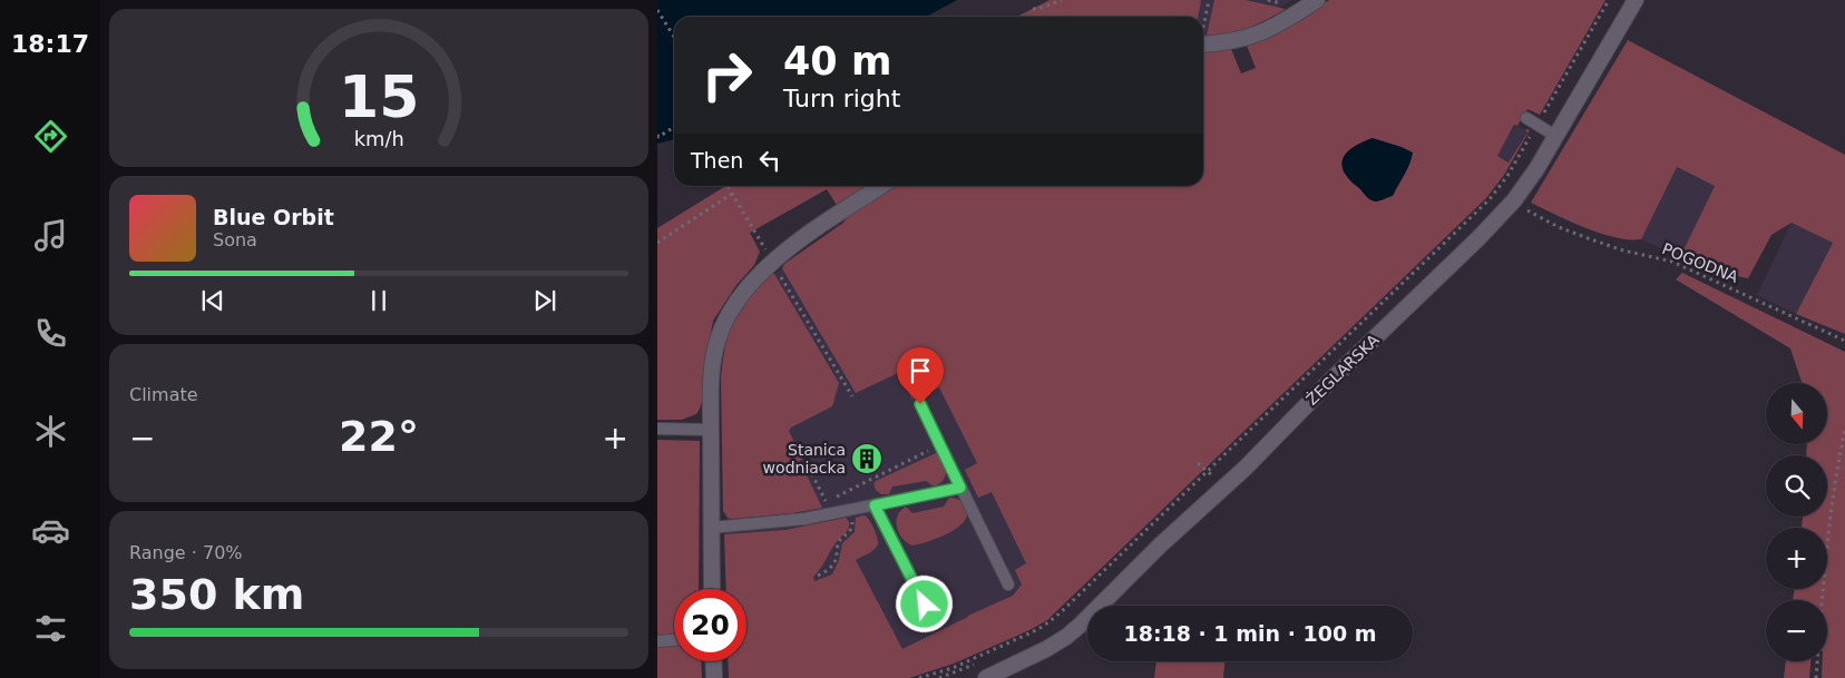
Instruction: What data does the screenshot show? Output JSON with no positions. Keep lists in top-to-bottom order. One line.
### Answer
{"streets":{"street":["ŻEGLARSKA"],"path":["POGODNA"]},"crossings":[["POGODNA","ŻEGLARSKA"]],"places":{"building":["Stanica wodniacka"]},"north":"bottom","page":{"tabs":"18:17","turn":["40 m","Turn right"],"then":"Then","song":["Blue Orbit","Sona"],"tile":["Climate",["Range · 70%","350 km"]],"map_buttons":["+","−"],"heat":["−","22°","+"],"limit":"20","trip":"18:18 · 1 min · 100 m","gauge":["15","km/h"]}}
